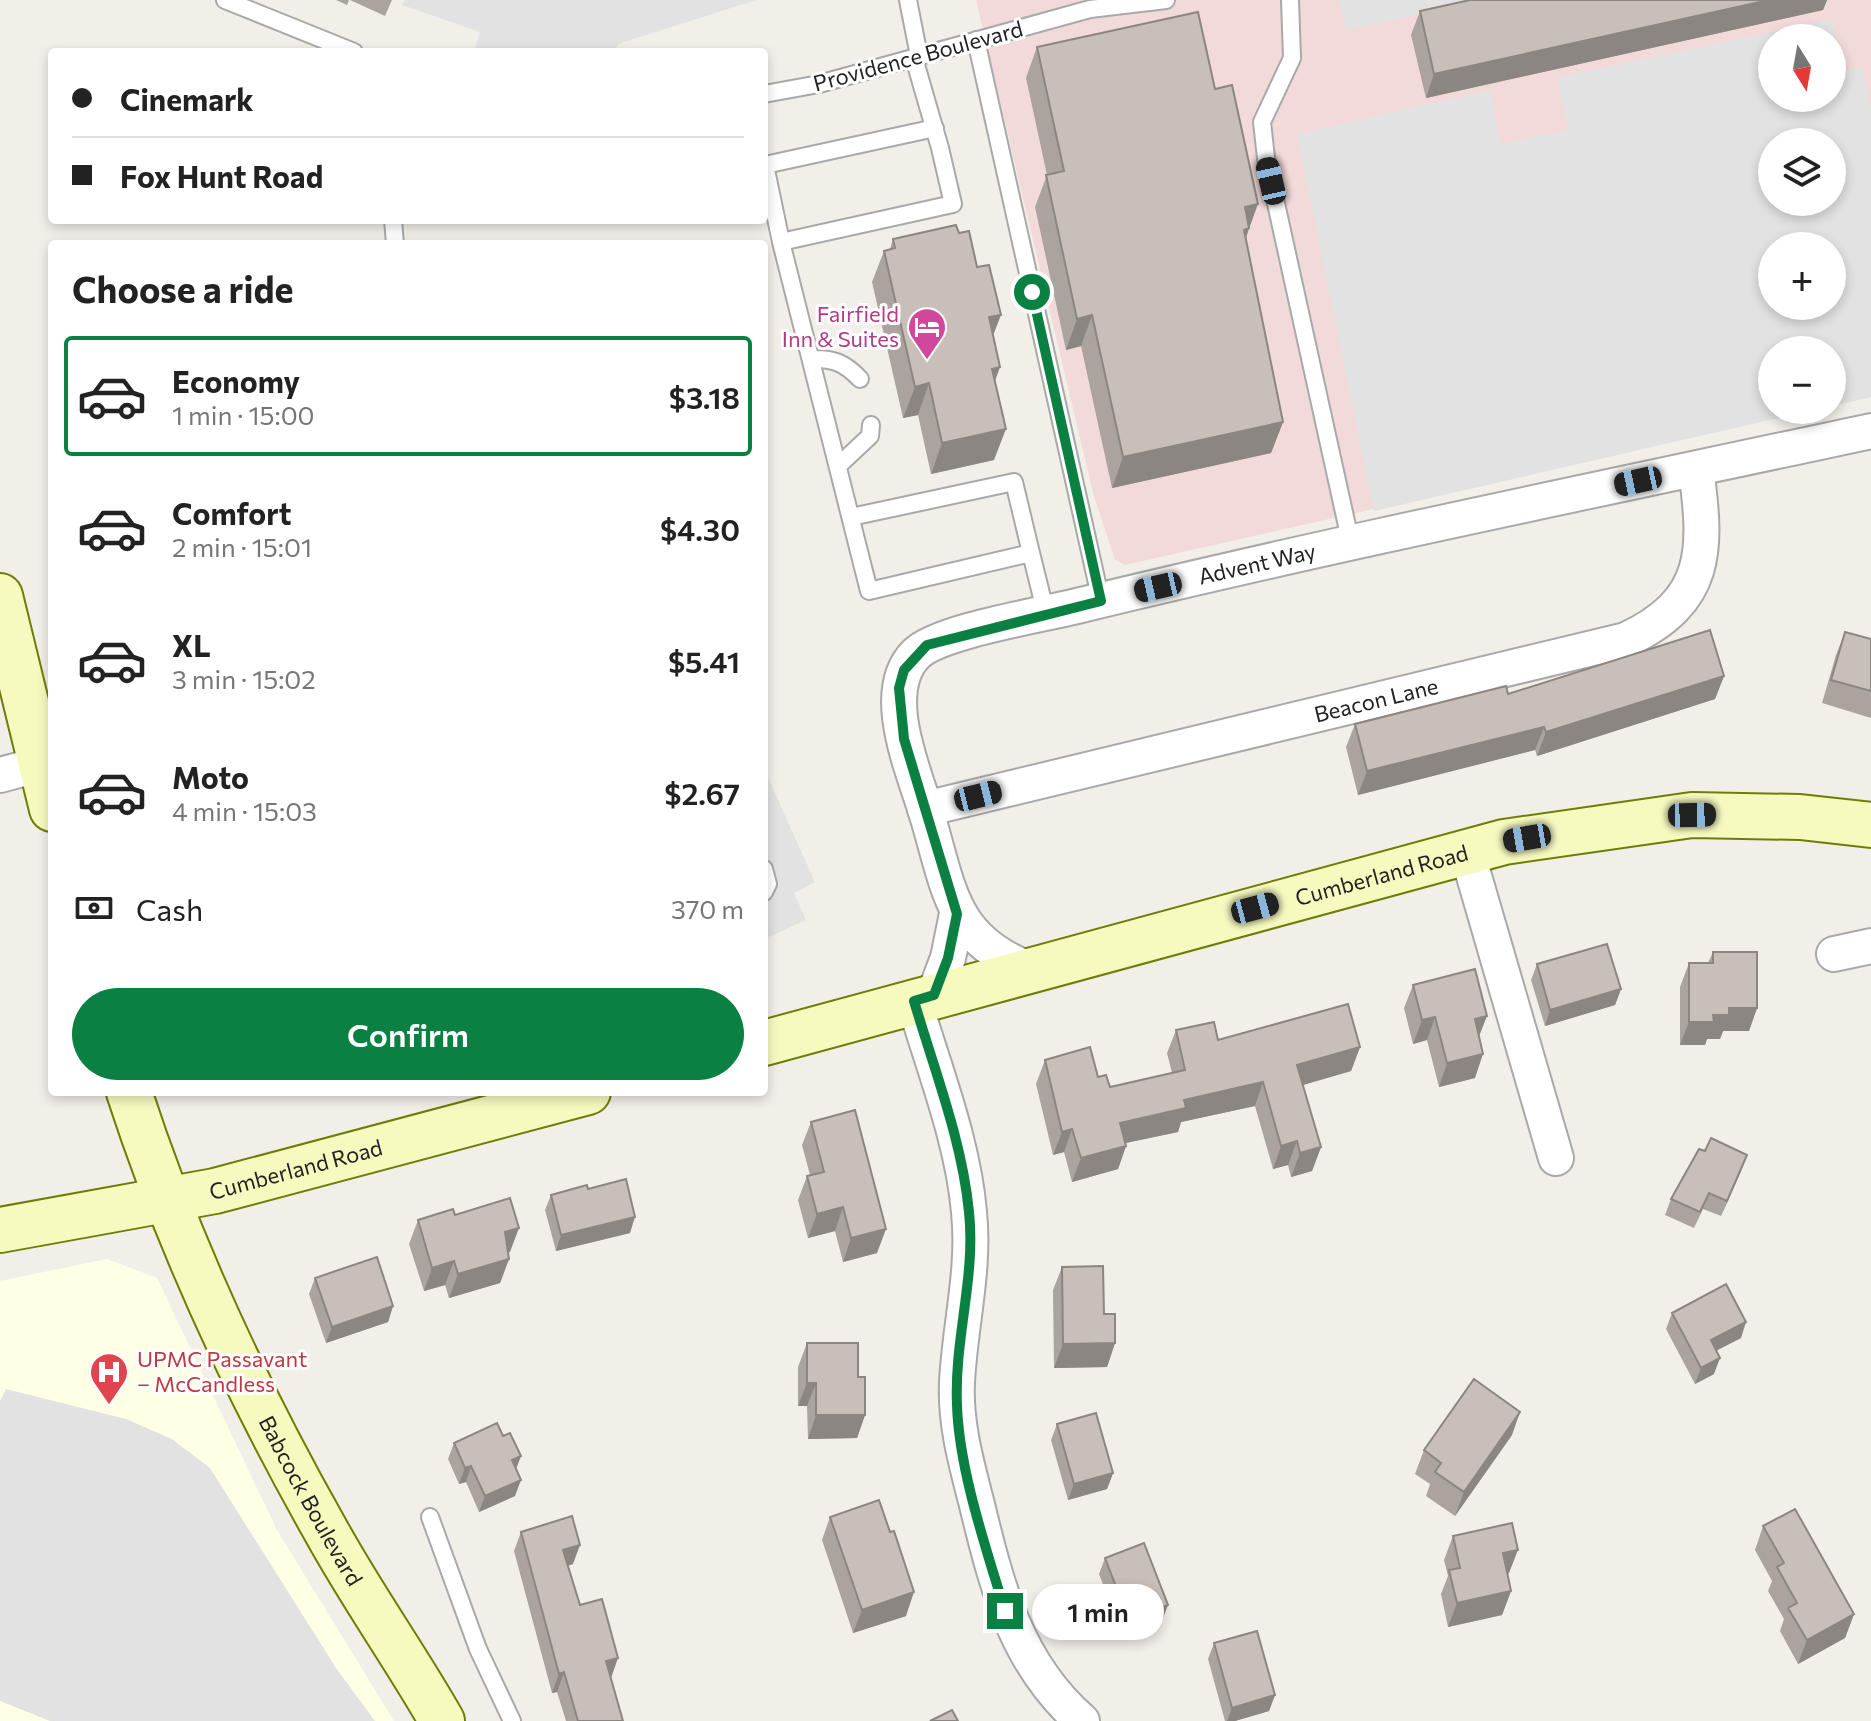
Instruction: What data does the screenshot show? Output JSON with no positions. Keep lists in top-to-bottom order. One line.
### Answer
{"streets":{"main road":["Cumberland Road","Babcock Boulevard"],"street":["Advent Way","Beacon Lane"],"lane":["Providence Boulevard"]},"crossings":[["Advent Way","Beacon Lane"],["Advent Way","Cumberland Road"],["Cumberland Road","Babcock Boulevard"]],"places":{"hotel":["Fairfield Inn & Suites"],"hospital":["UPMC Passavant – McCandless"]},"north":"bottom","page":{"map_buttons":["+","−"],"banner":["Cinemark","Fox Hunt Road"],"heading":"Choose a ride","list":[{"name":"Economy","note":"1 min · 15:00","value":"$3.18"},{"name":"Comfort","note":"2 min · 15:01","value":"$4.30"},{"name":"XL","note":"3 min · 15:02","value":"$5.41"},{"name":"Moto","note":"4 min · 15:03","value":"$2.67"}],"pay":["Cash","370 m"],"buttons":"Confirm","bubble":"1 min"}}
